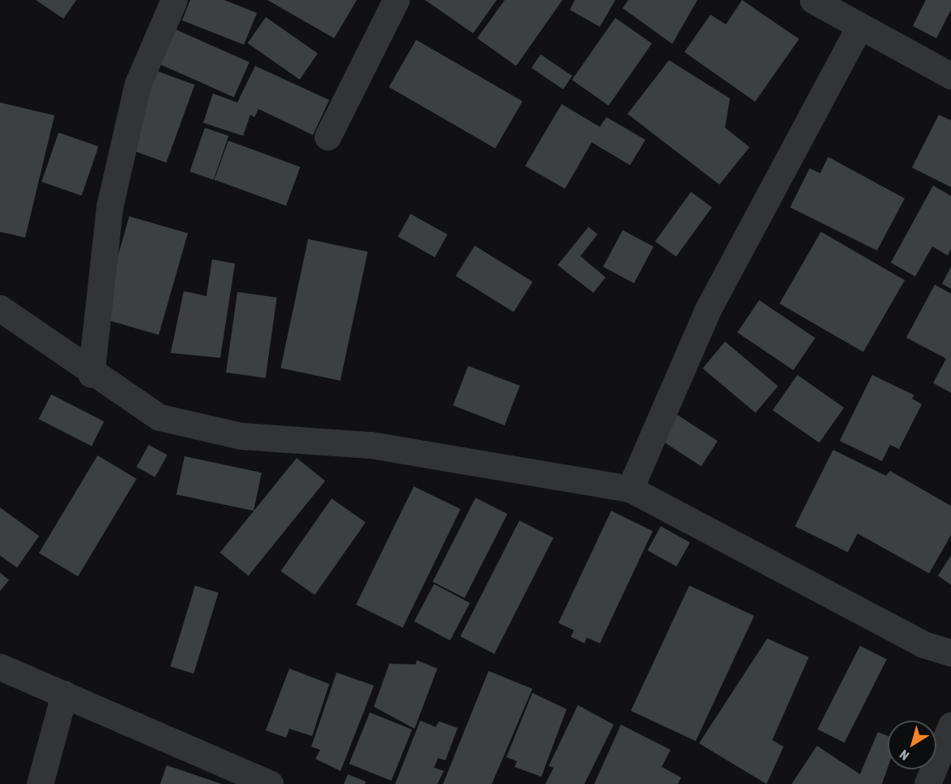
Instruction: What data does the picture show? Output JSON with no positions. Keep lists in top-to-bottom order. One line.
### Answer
{"north":"bottom left"}
